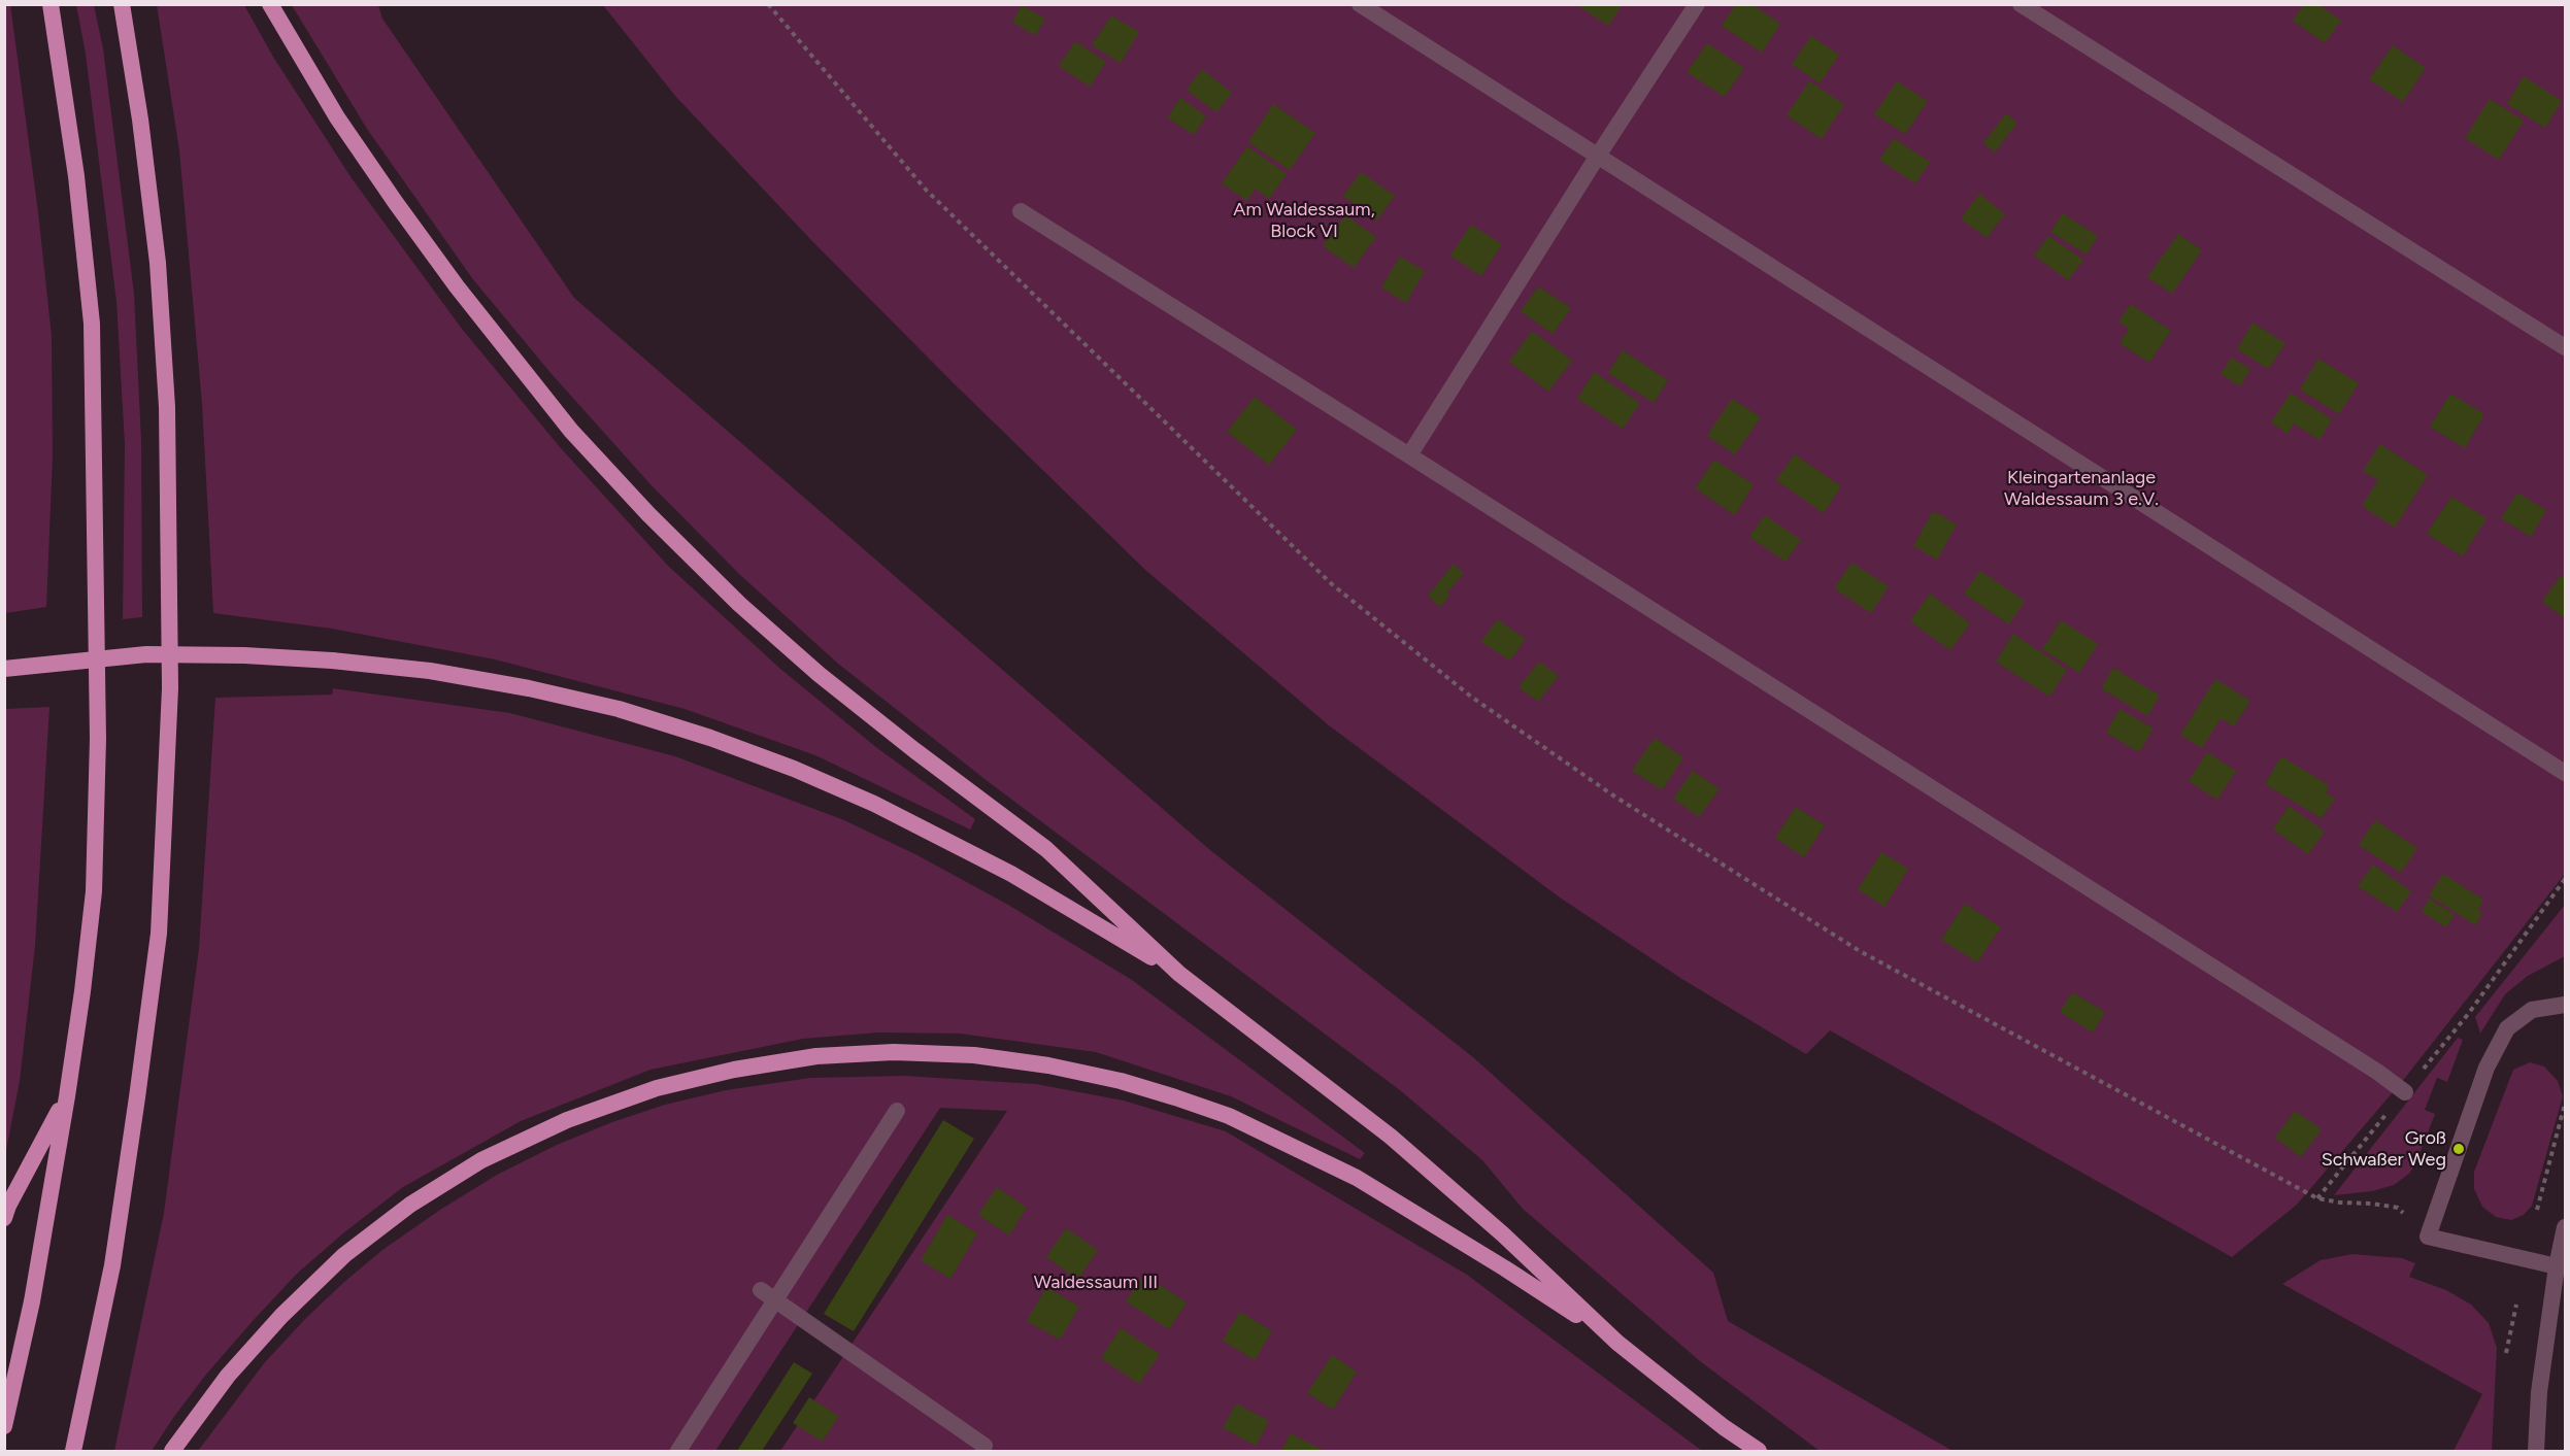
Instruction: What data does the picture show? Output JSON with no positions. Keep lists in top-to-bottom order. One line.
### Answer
{"parks":["Am Waldessaum, Block VI","Kleingartenanlage Waldessaum 3 e.V.","Waldessaum III"],"places":["Groß Schwaßer Weg"]}
